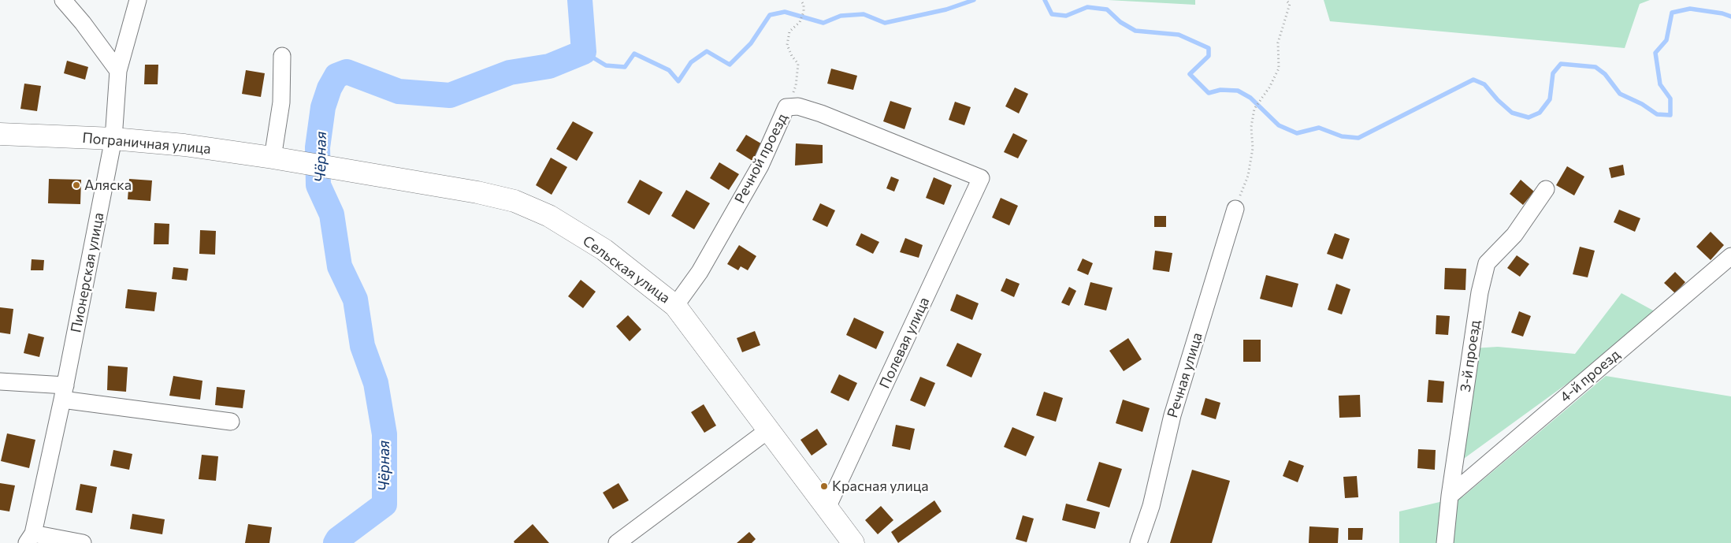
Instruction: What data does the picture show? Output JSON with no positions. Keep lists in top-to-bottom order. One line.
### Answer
{"streets":{"main road":["Пограничная улица","Сельская улица"],"street":["Речной проезд","Пионерская улица","Полевая улица","3-й проезд","Речная улица","4-й проезд"]},"crossings":[["Пограничная улица","Сельская улица"],["Пограничная улица","Пионерская улица"],["Речной проезд","Сельская улица"],["Речной проезд","Полевая улица"],["Сельская улица","Полевая улица"],["3-й проезд","4-й проезд"]],"water":["Чёрная"],"places":["Аляска","Красная улица"]}
